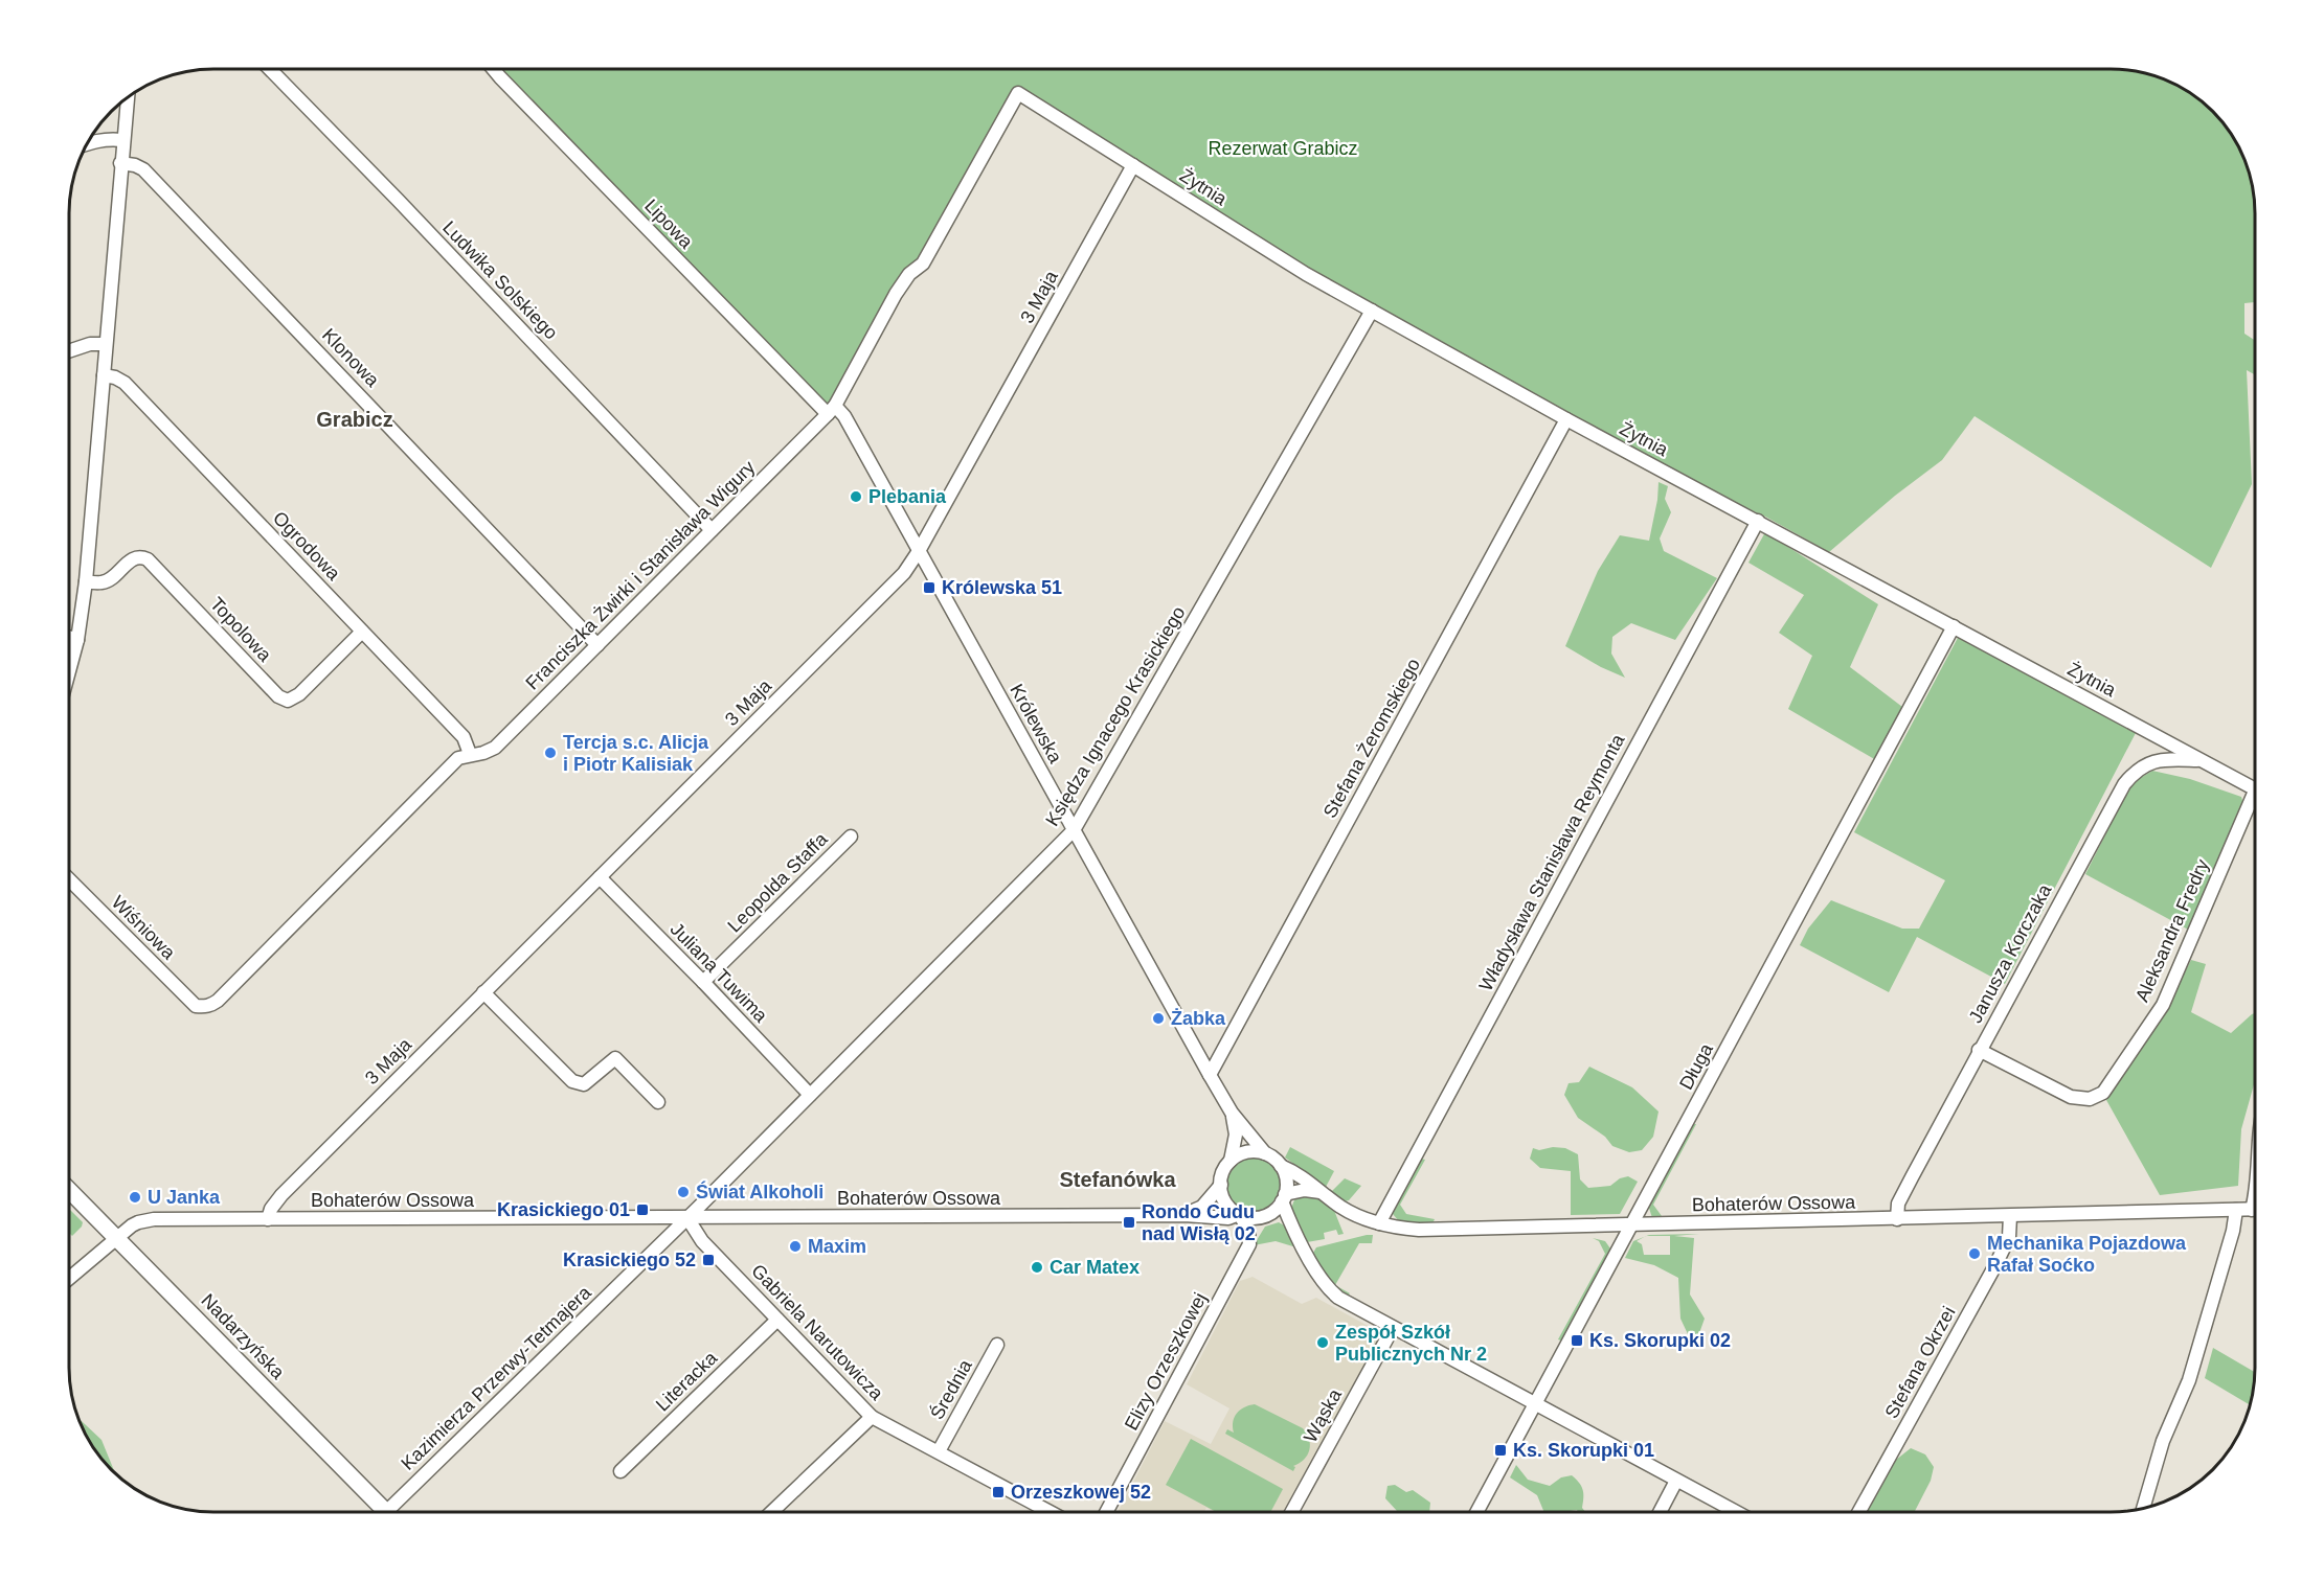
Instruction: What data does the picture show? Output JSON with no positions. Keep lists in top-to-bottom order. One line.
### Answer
{"streets":{"main road":["Nadarzyńska"],"street":["Żytnia","Lipowa","Ludwika Solskiego","3 Maja","Klonowa","Ogrodowa","Franciszka Żwirki i Stanisława Wigury","Topolowa","Księdza Ignacego Krasickiego","Królewska","Stefana Żeromskiego","Władysława Stanisława Reymonta","Leopolda Staffa","Wiśniowa","Aleksandra Fredry","Janusza Korczaka","Juliana Tuwima","Długa","Bohaterów Ossowa","Gabriela Narutowicza","Elizy Orzeszkowej","Stefana Okrzei","Kazimierza Przerwy-Tetmajera","Literacka","Średnia","Wąska"]},"crossings":[["Żytnia","3 Maja"],["Żytnia","Franciszka Żwirki i Stanisława Wigury"],["Żytnia","Księdza Ignacego Krasickiego"],["Żytnia","Stefana Żeromskiego"],["Żytnia","Władysława Stanisława Reymonta"],["Żytnia","Janusza Korczaka"],["Żytnia","Długa"],["Lipowa","Franciszka Żwirki i Stanisława Wigury"],["Lipowa","Królewska"],["Ludwika Solskiego","Franciszka Żwirki i Stanisława Wigury"],["3 Maja","Królewska"],["3 Maja","Juliana Tuwima"],["3 Maja","Bohaterów Ossowa"],["Klonowa","Franciszka Żwirki i Stanisława Wigury"],["Ogrodowa","Franciszka Żwirki i Stanisława Wigury"],["Ogrodowa","Topolowa"],["Franciszka Żwirki i Stanisława Wigury","Królewska"],["Franciszka Żwirki i Stanisława Wigury","Wiśniowa"],["Księdza Ignacego Krasickiego","Królewska"],["Księdza Ignacego Krasickiego","Juliana Tuwima"],["Księdza Ignacego Krasickiego","Bohaterów Ossowa"],["Księdza Ignacego Krasickiego","Gabriela Narutowicza"],["Księdza Ignacego Krasickiego","Kazimierza Przerwy-Tetmajera"],["Królewska","Stefana Żeromskiego"],["Królewska","Bohaterów Ossowa"],["Królewska","Elizy Orzeszkowej"],["Władysława Stanisława Reymonta","Bohaterów Ossowa"],["Leopolda Staffa","Juliana Tuwima"],["Aleksandra Fredry","Janusza Korczaka"],["Janusza Korczaka","Bohaterów Ossowa"],["Długa","Bohaterów Ossowa"],["Bohaterów Ossowa","Gabriela Narutowicza"],["Bohaterów Ossowa","Nadarzyńska"],["Bohaterów Ossowa","Elizy Orzeszkowej"],["Bohaterów Ossowa","Stefana Okrzei"],["Bohaterów Ossowa","Kazimierza Przerwy-Tetmajera"],["Gabriela Narutowicza","Kazimierza Przerwy-Tetmajera"],["Gabriela Narutowicza","Literacka"],["Gabriela Narutowicza","Średnia"]],"districts":["Grabicz","Stefanówka"],"parks":["Rezerwat Grabicz"],"places":{"other":["Plebania","Tercja s.c. Alicja i Piotr Kalisiak","Żabka","Świat Alkoholi","U Janka","Maxim","Mechanika Pojazdowa Rafał Soćko","Car Matex","Zespół Szkół Publicznych Nr 2"],"transit":["Królewska 51","Krasickiego 01","Rondo Cudu nad Wisłą 02","Krasickiego 52","Ks. Skorupki 02","Ks. Skorupki 01","Orzeszkowej 52"]}}
